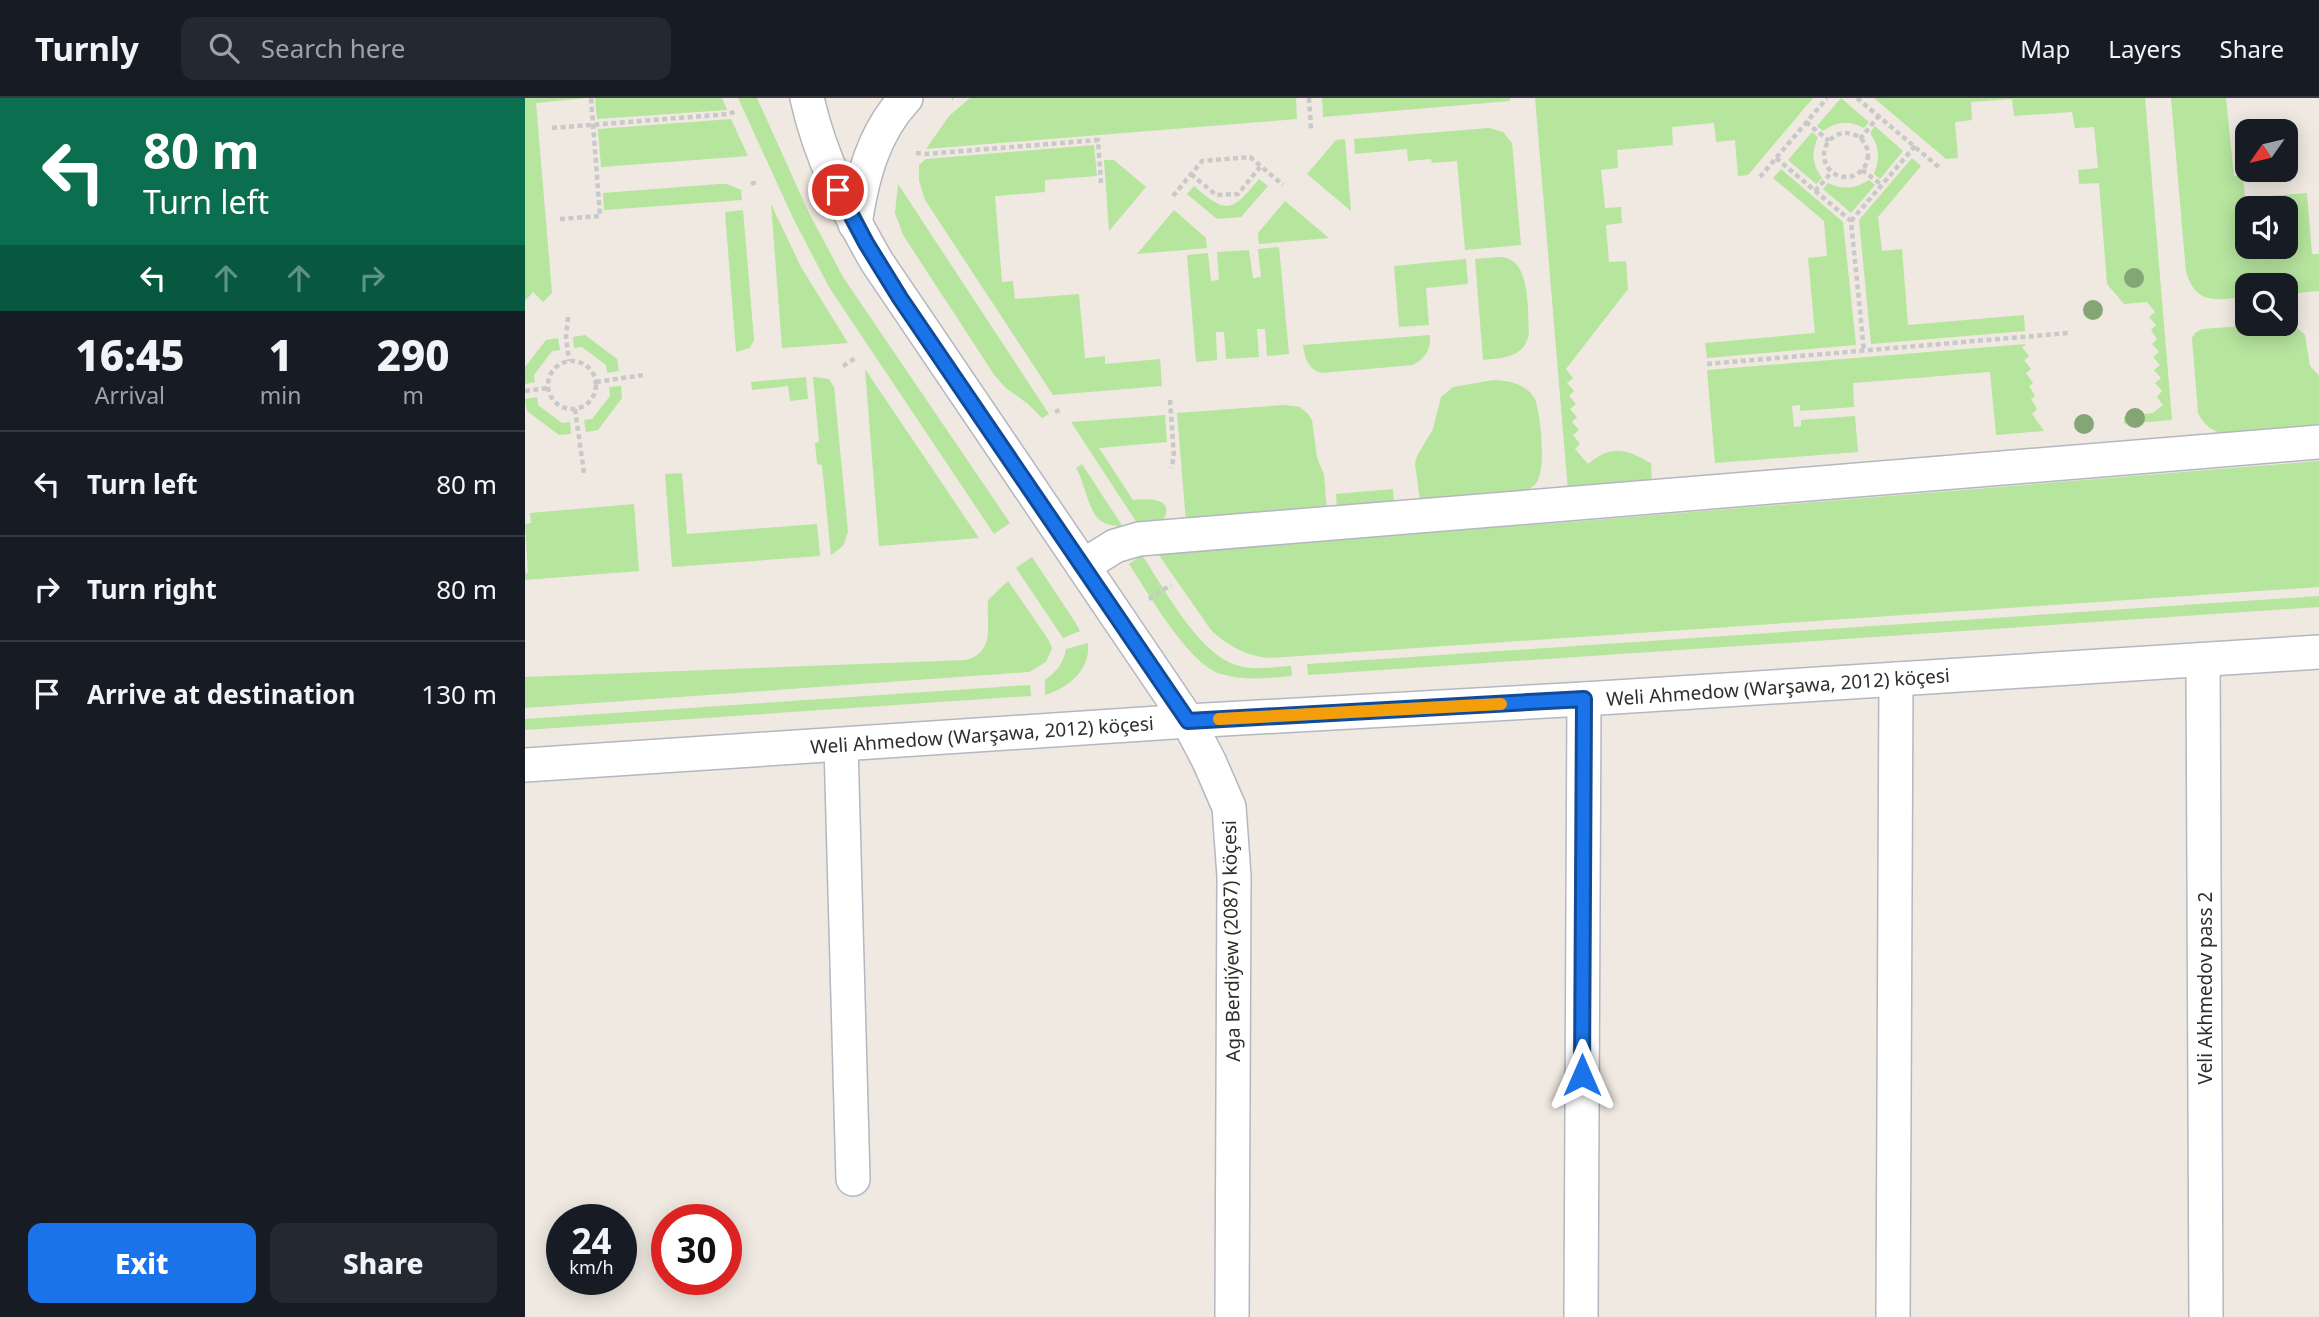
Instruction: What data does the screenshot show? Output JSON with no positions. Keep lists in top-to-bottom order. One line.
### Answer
{"streets":{"street":["Weli Ahmedow (Warşawa, 2012) köçesi","Aga Berdiýew (2087) köçesi","Veli Akhmedov pass 2"]},"crossings":[["Weli Ahmedow (Warşawa, 2012) köçesi","Aga Berdiýew (2087) köçesi"],["Weli Ahmedow (Warşawa, 2012) köçesi","Veli Akhmedov pass 2"]],"north":"bottom left","page":{"header":"Turnly","search":"Search here","nav":["Map","Layers","Share"],"turn":["80 m","Turn left"],"eta":["16:45","Arrival","1","min","290","m"],"list":[{"name":"Turn left","value":"80 m"},{"name":"Turn right","value":"80 m"},{"name":"Arrive at destination","value":"130 m"}],"speed":"24 km/h","limit":"30","buttons":["Exit","Share"]}}
